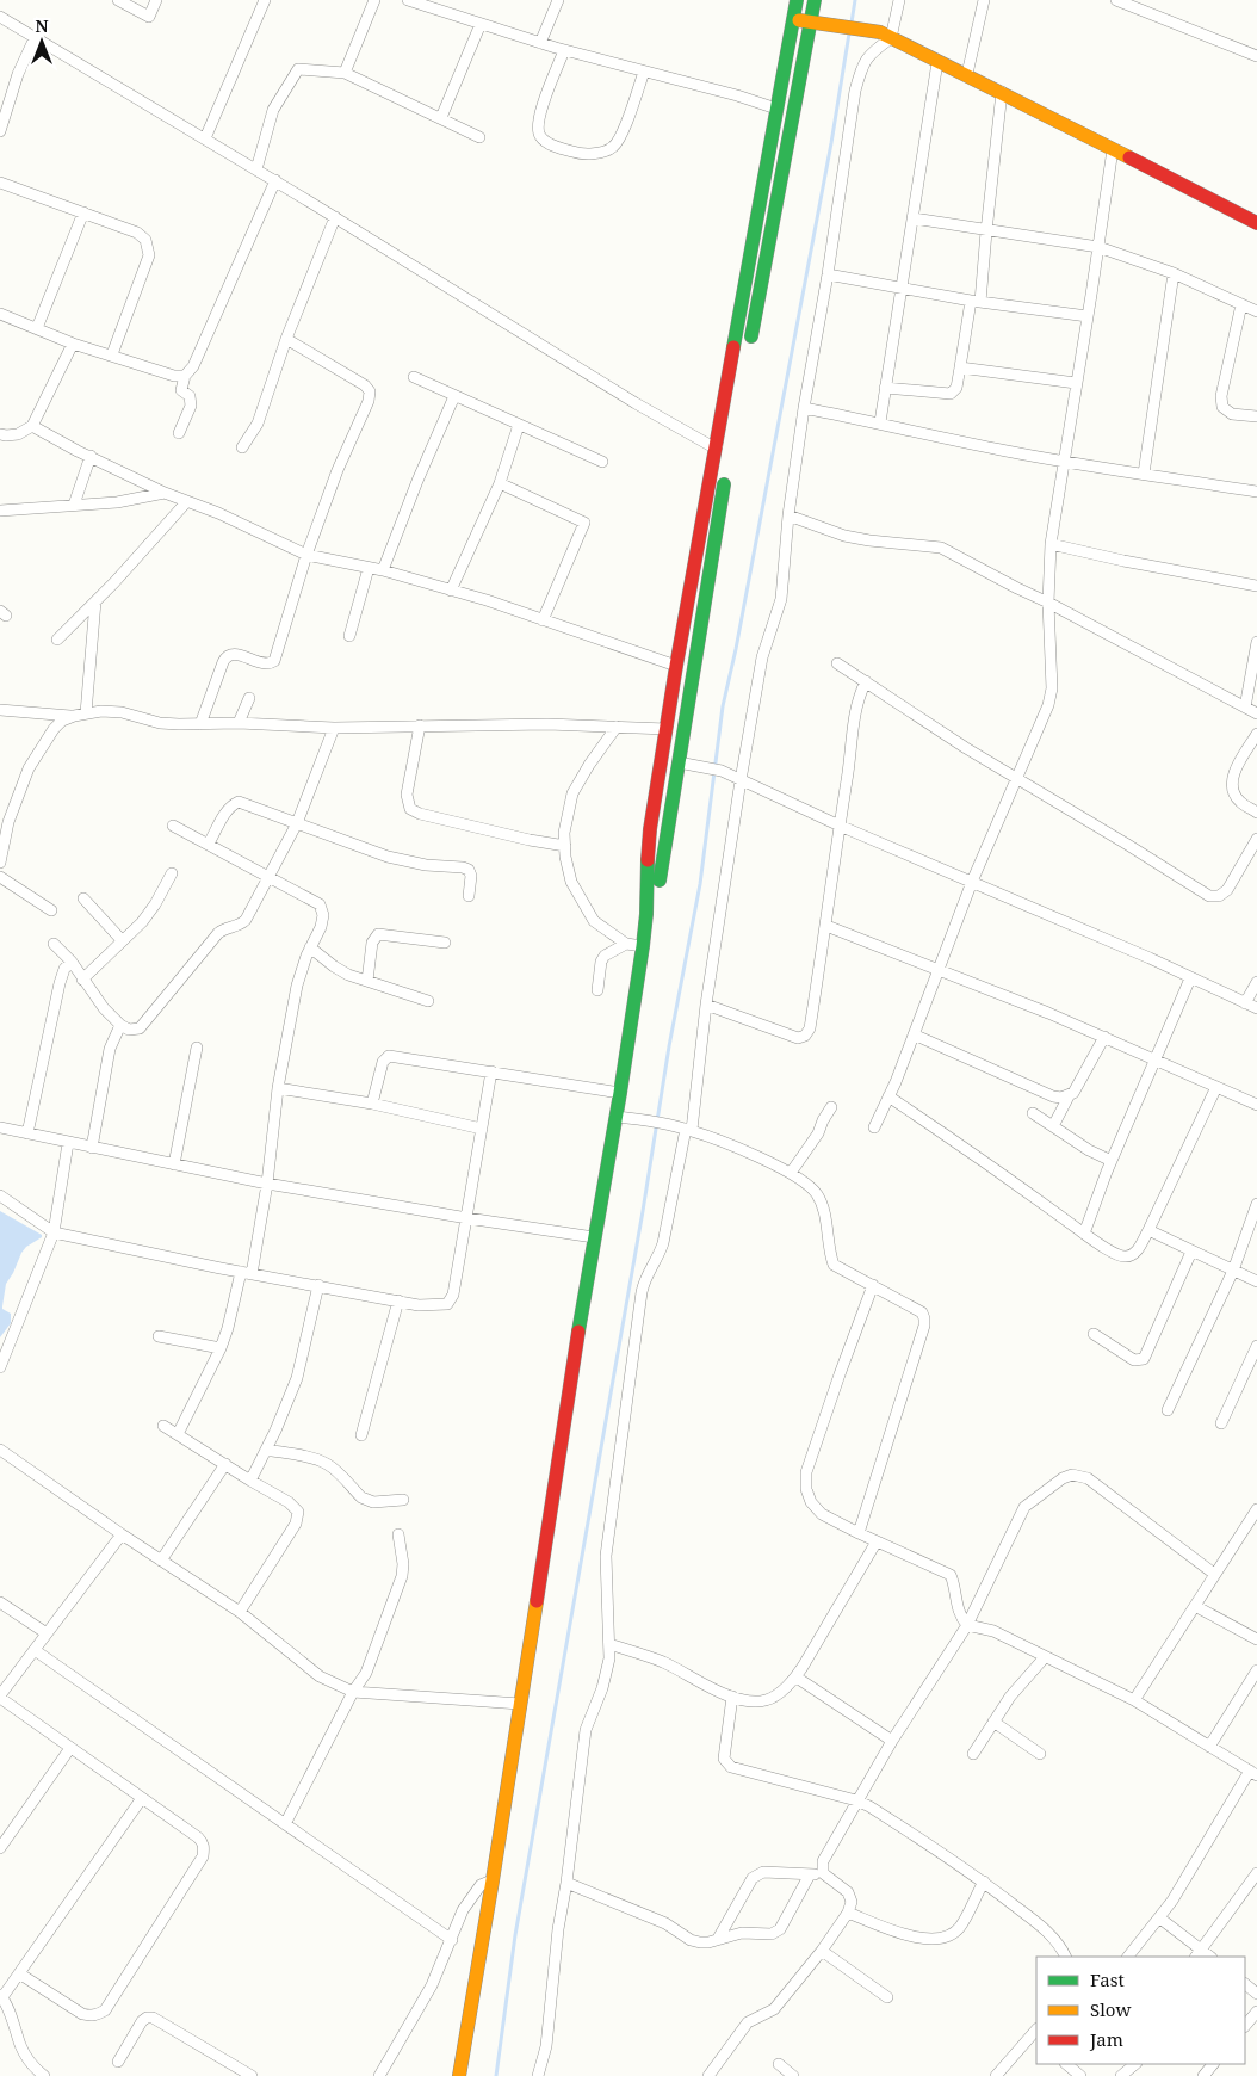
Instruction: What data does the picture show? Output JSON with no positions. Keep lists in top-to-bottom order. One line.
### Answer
{"legend":["Fast","Slow","Jam"],"north":"top"}
